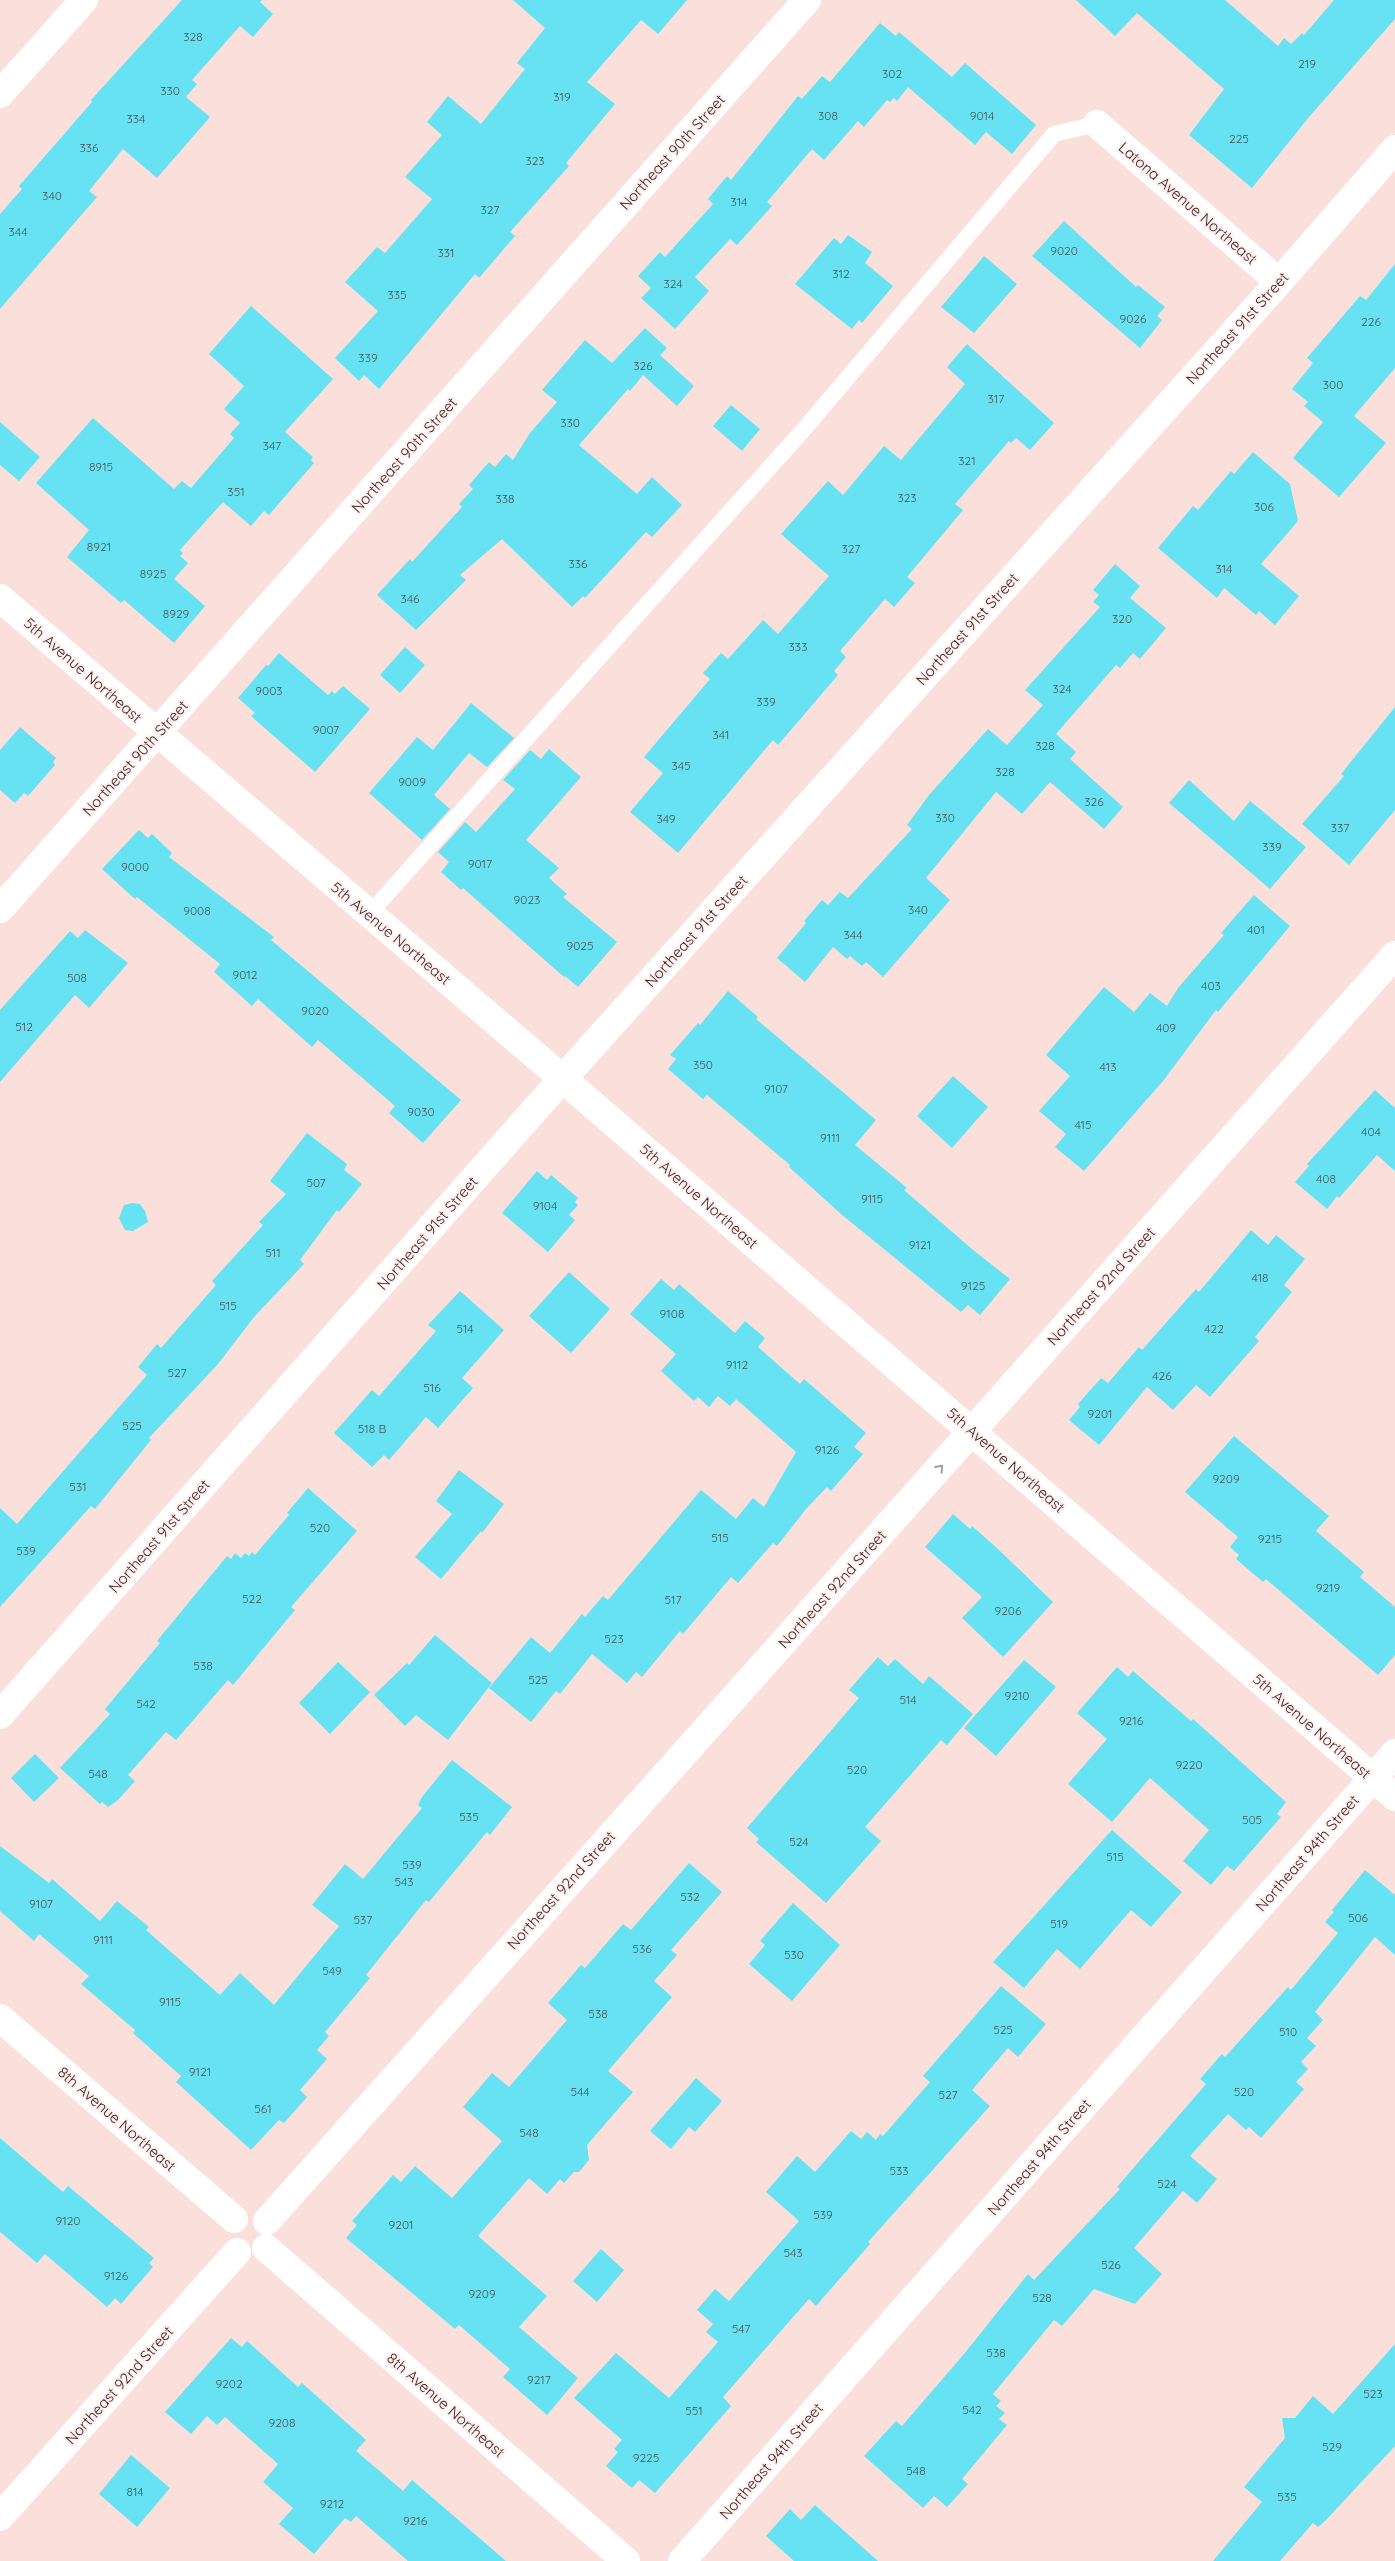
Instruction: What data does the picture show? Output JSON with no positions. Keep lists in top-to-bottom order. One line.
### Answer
{"streets":{"street":["Northeast 90th Street","Latona Avenue Northeast","Northeast 91st Street","5th Avenue Northeast","Northeast 92nd Street","Northeast 94th Street","8th Avenue Northeast"]},"crossings":[["Northeast 90th Street","5th Avenue Northeast"],["Latona Avenue Northeast","Northeast 91st Street"],["Northeast 91st Street","5th Avenue Northeast"],["5th Avenue Northeast","Northeast 92nd Street"],["5th Avenue Northeast","Northeast 94th Street"],["Northeast 92nd Street","8th Avenue Northeast"]],"one_way":["Northeast 92nd Street"],"house_numbers":["328","219","302","330","319","308","9014","334","225","336","323","340","314","327","344","9020","331","312","324","335","9026","226","339","326","300","317","330","347","321","8915","351","323","338","306","8921","327","336","314","8925","346","8929","320","333","324","9003","339","9007","341","328","345","328","9009","326","330","349","337","339","9017","9000","9023","340","9008","401","344","9025","9012","508","403","9020","512","409","350","413","9107","9030","415","404","9111","408","507","9115","9104","9121","511","418","9125","515","9108","514","422","9112","527","426","516","9201","525","518 B","9126","9209","531","520","515","9215","539","9219","522","517","9206","523","538","525","9210","514","542","9216","9220","520","548","535","505","524","515","539","543","532","9107","506","537","519","9111","536","530","549","9115","538","525","510","9121","544","520","527","561","548","533","524","539","9120","9201","543","526","9126","9209","528","547","538","9217","9202","523","542","551","9208","529","9225","548","814","535","9212","9216"]}
